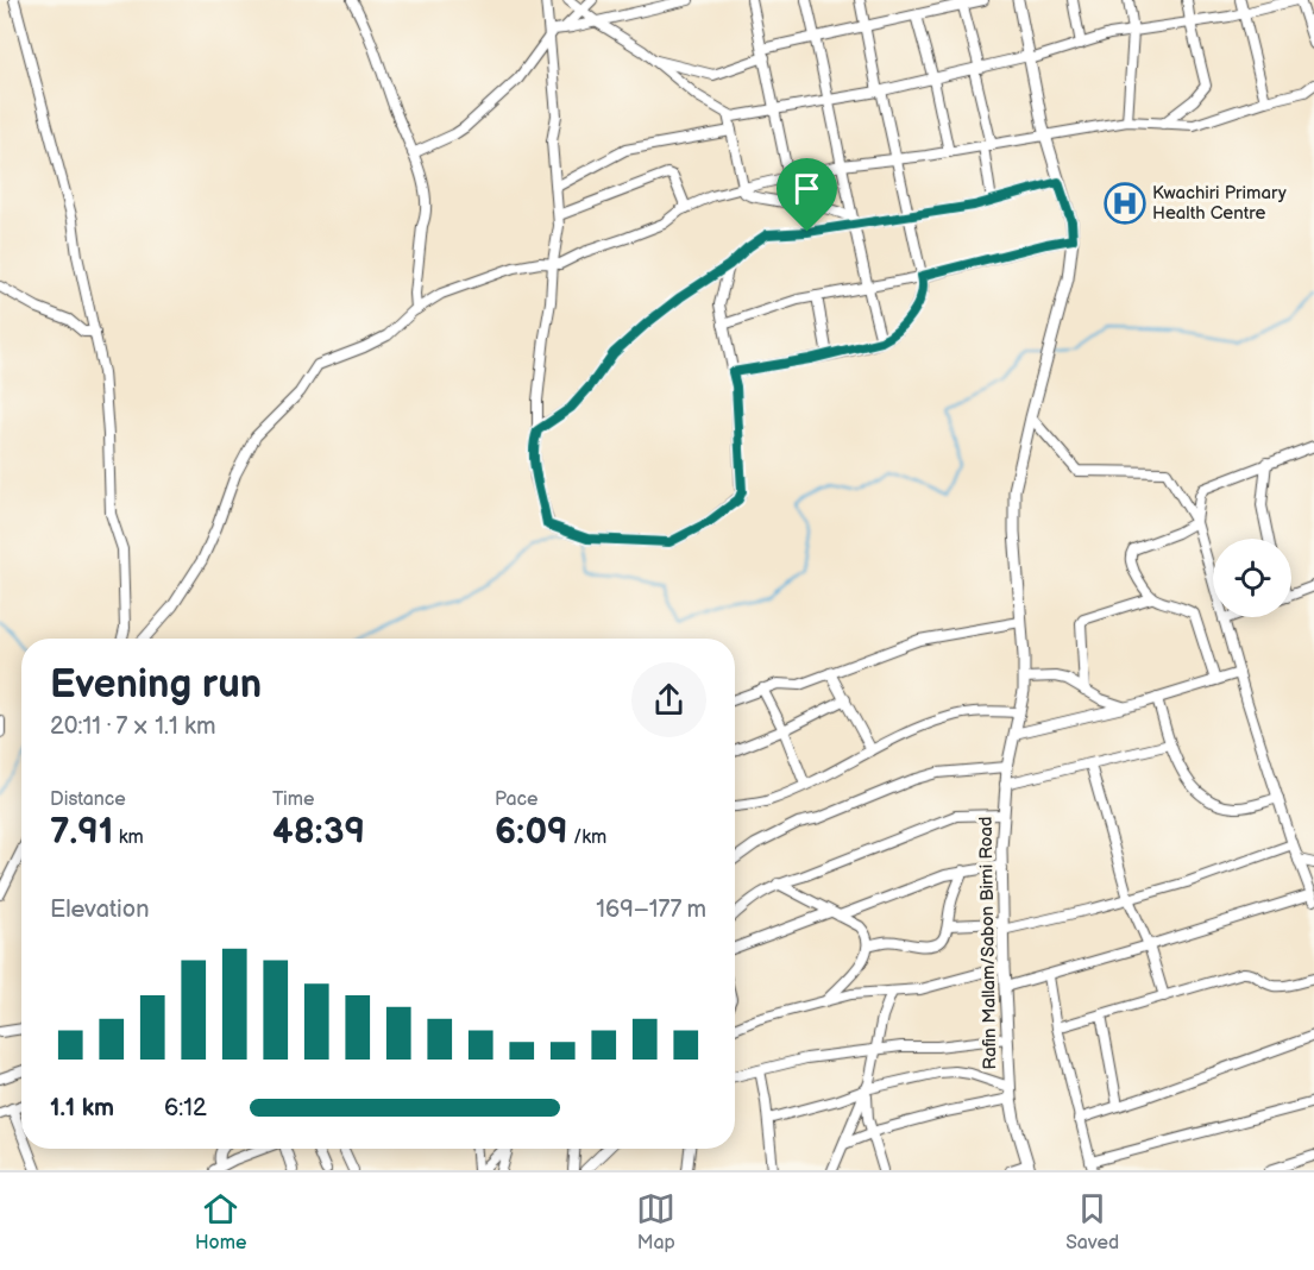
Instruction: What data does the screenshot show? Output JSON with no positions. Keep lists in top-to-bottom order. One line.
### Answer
{"streets":{"street":["Rafin Mallam/Sabon Birni Road"]},"places":{"hospital":["Kwachiri Primary Health Centre"]},"page":{"heading":["Evening run","20:11 · 7 × 1.1 km"],"stats":[["Distance","7.91 km"],["Time","48:39"],["Pace","6:09 /km"]],"chart":["Elevation","169–177 m"],"list":[{"name":"1.1 km","note":"6:12"}],"tabs":["Home","Map","Saved"]}}
